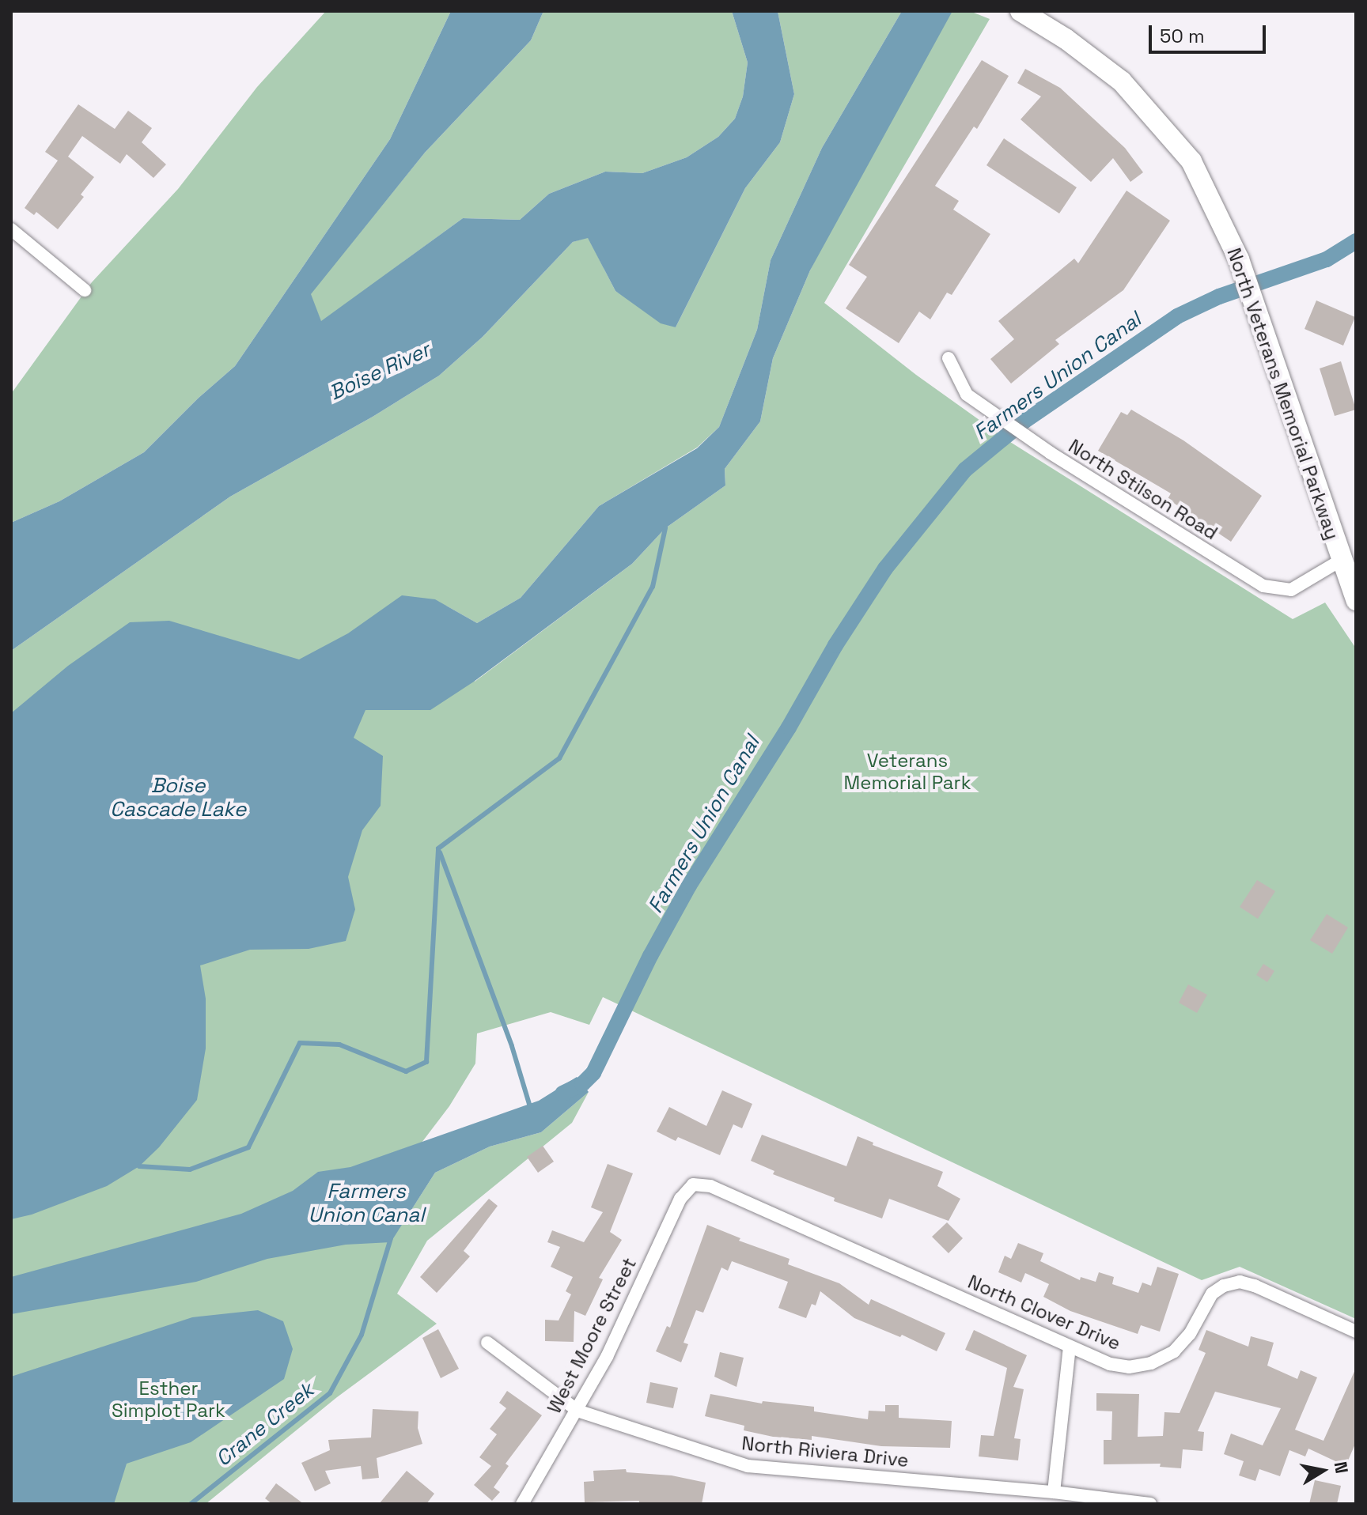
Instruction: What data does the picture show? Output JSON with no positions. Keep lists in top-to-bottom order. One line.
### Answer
{"streets":{"main road":["North Veterans Memorial Parkway"],"street":["North Stilson Road","North Clover Drive","West Moore Street","North Riviera Drive"]},"crossings":[["North Veterans Memorial Parkway","North Stilson Road"],["North Clover Drive","West Moore Street"],["West Moore Street","North Riviera Drive"]],"water":["Boise River","Farmers Union Canal","Boise Cascade Lake","Crane Creek"],"parks":["Veterans Memorial Park","Esther Simplot Park"],"scale_bar":"50 m","north":"right"}
